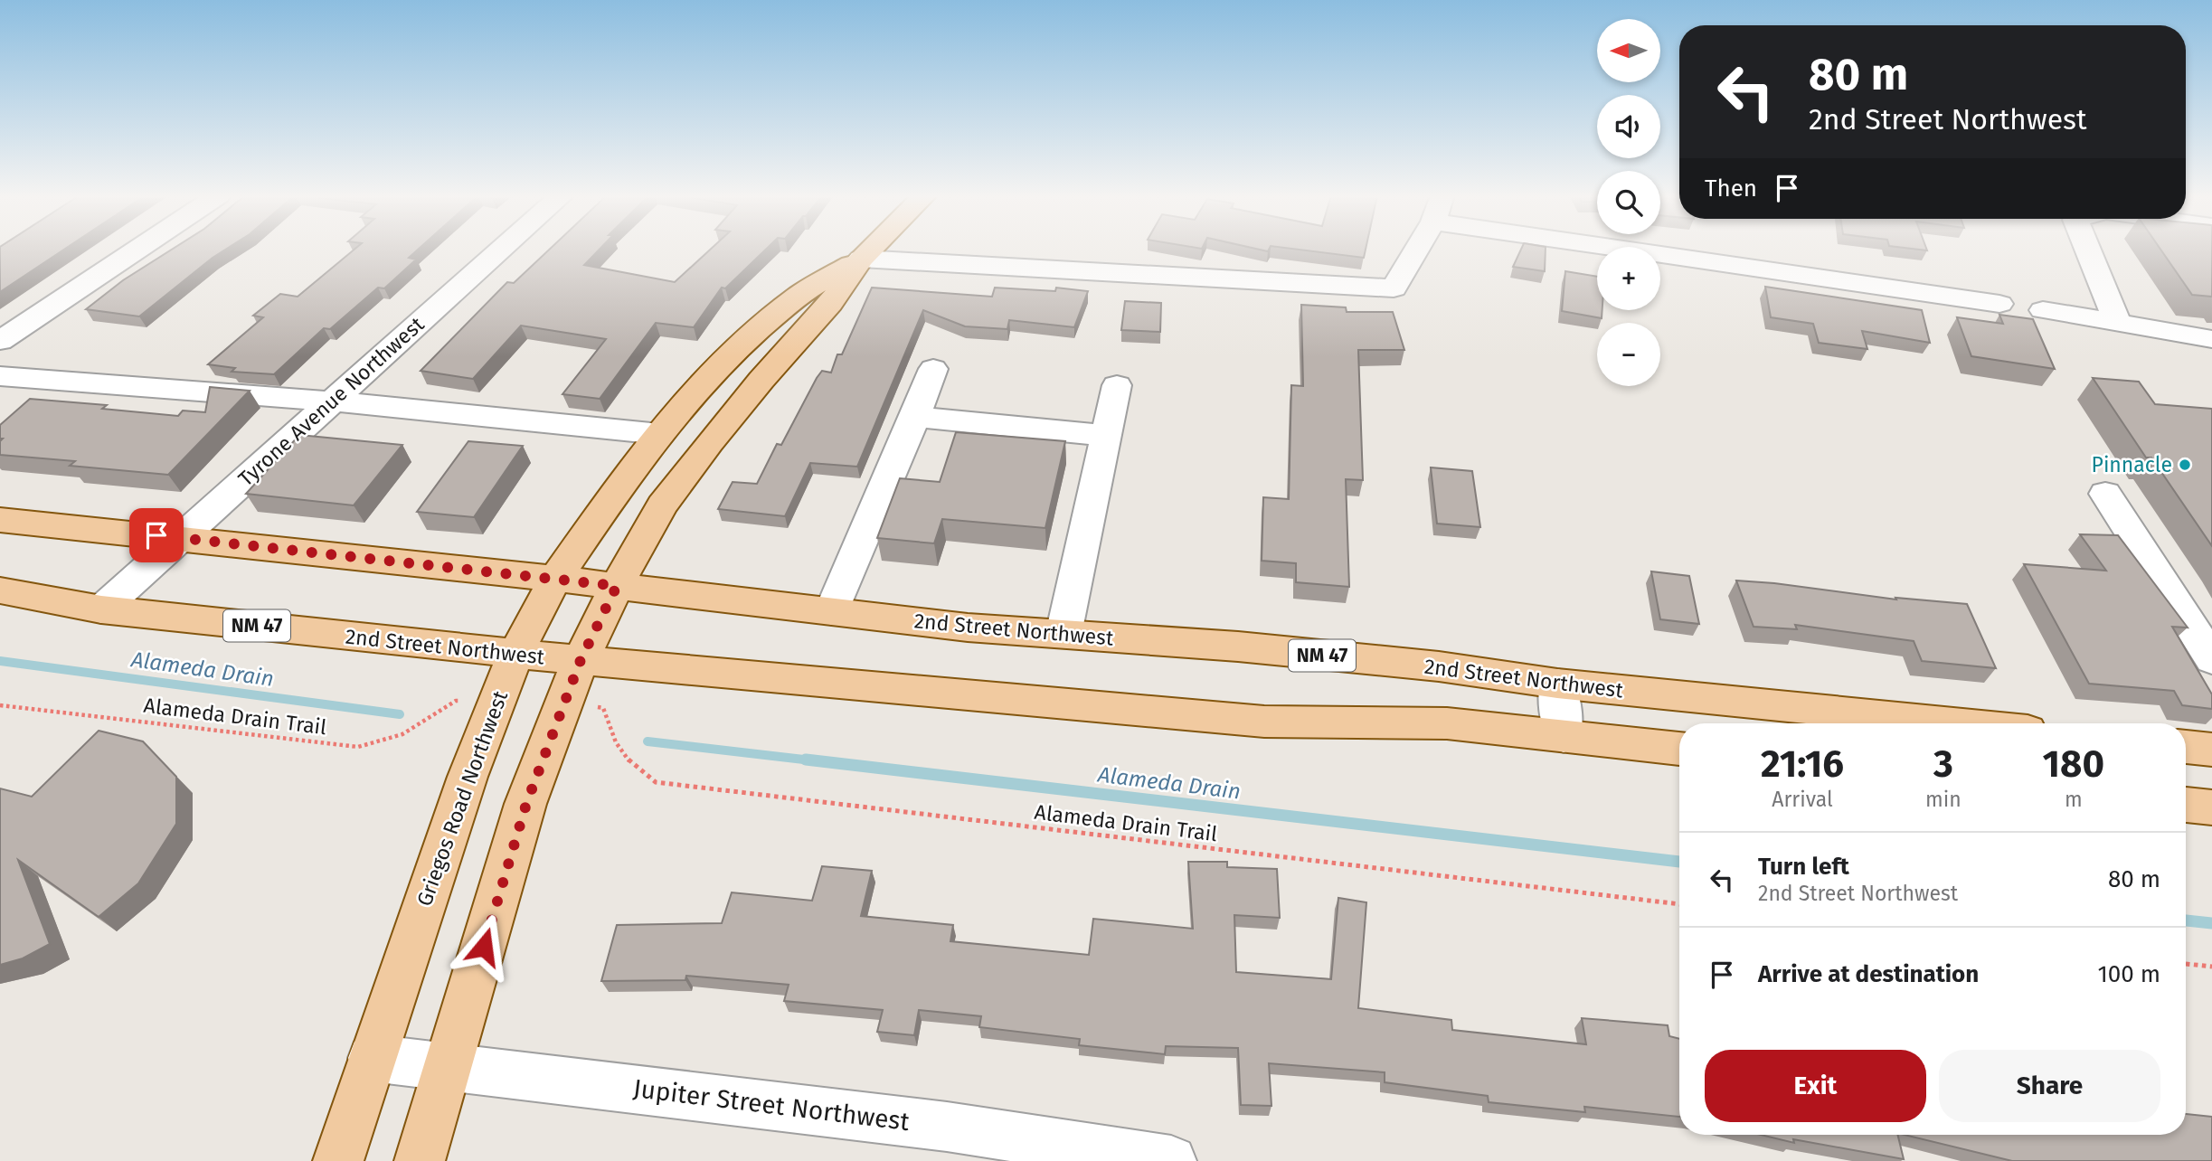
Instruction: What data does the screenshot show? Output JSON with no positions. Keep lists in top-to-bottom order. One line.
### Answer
{"streets":{"main road":["NM 47","2nd Street Northwest","Griegos Road Northwest"],"street":["Tyrone Avenue Northwest","Jupiter Street Northwest"],"path":["Alameda Drain Trail"]},"crossings":[["Tyrone Avenue Northwest","2nd Street Northwest"],["2nd Street Northwest","Griegos Road Northwest"],["Griegos Road Northwest","Jupiter Street Northwest"]],"water":["Alameda Drain"],"places":["Pinnacle"],"north":"left","page":{"map_buttons":["+","−"],"turn":["80 m","2nd Street Northwest"],"then":"Then","eta":["21:16","Arrival","3","min","180","m"],"list":[{"name":"Turn left","note":"2nd Street Northwest","value":"80 m"},{"name":"Arrive at destination","value":"100 m"}],"buttons":["Exit","Share"]}}
